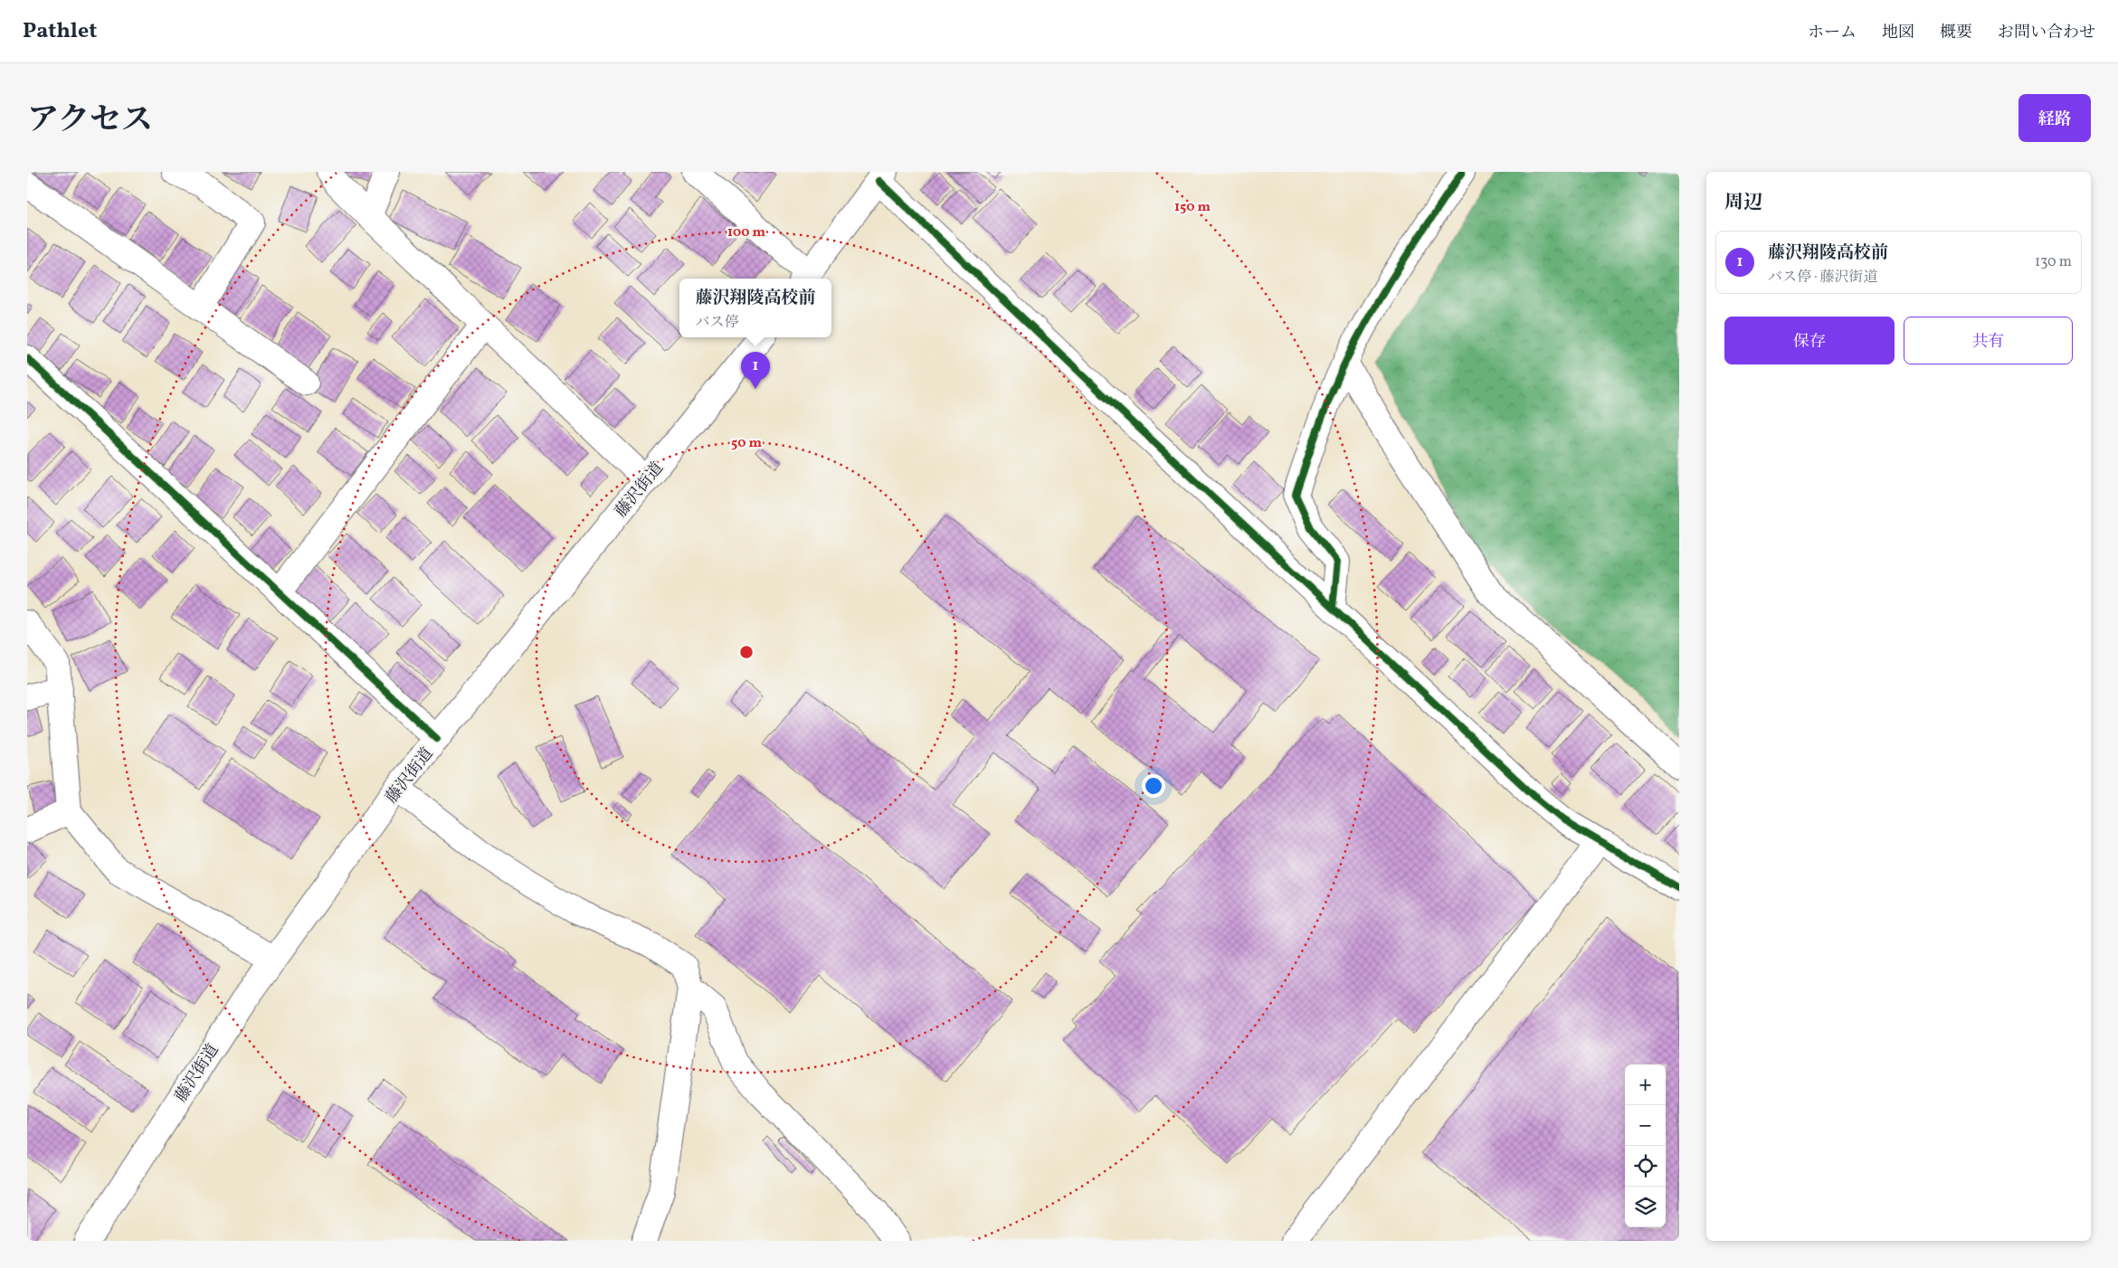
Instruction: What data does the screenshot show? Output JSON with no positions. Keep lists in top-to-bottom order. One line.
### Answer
{"streets":{"main road":["藤沢街道"]},"page":{"header":"Pathlet","nav":["ホーム","地図","概要","お問い合わせ"],"title":"アクセス","buttons":["経路",["保存","共有"]],"heading":"周辺","list":[{"mark":"1","name":"藤沢翔陵高校前","note":"バス停 · 藤沢街道","value":"130 m"}],"popup":["藤沢翔陵高校前","バス停"],"pins":"1","map_buttons":["+","−"]},"rings":["150 m","100 m","50 m"]}
